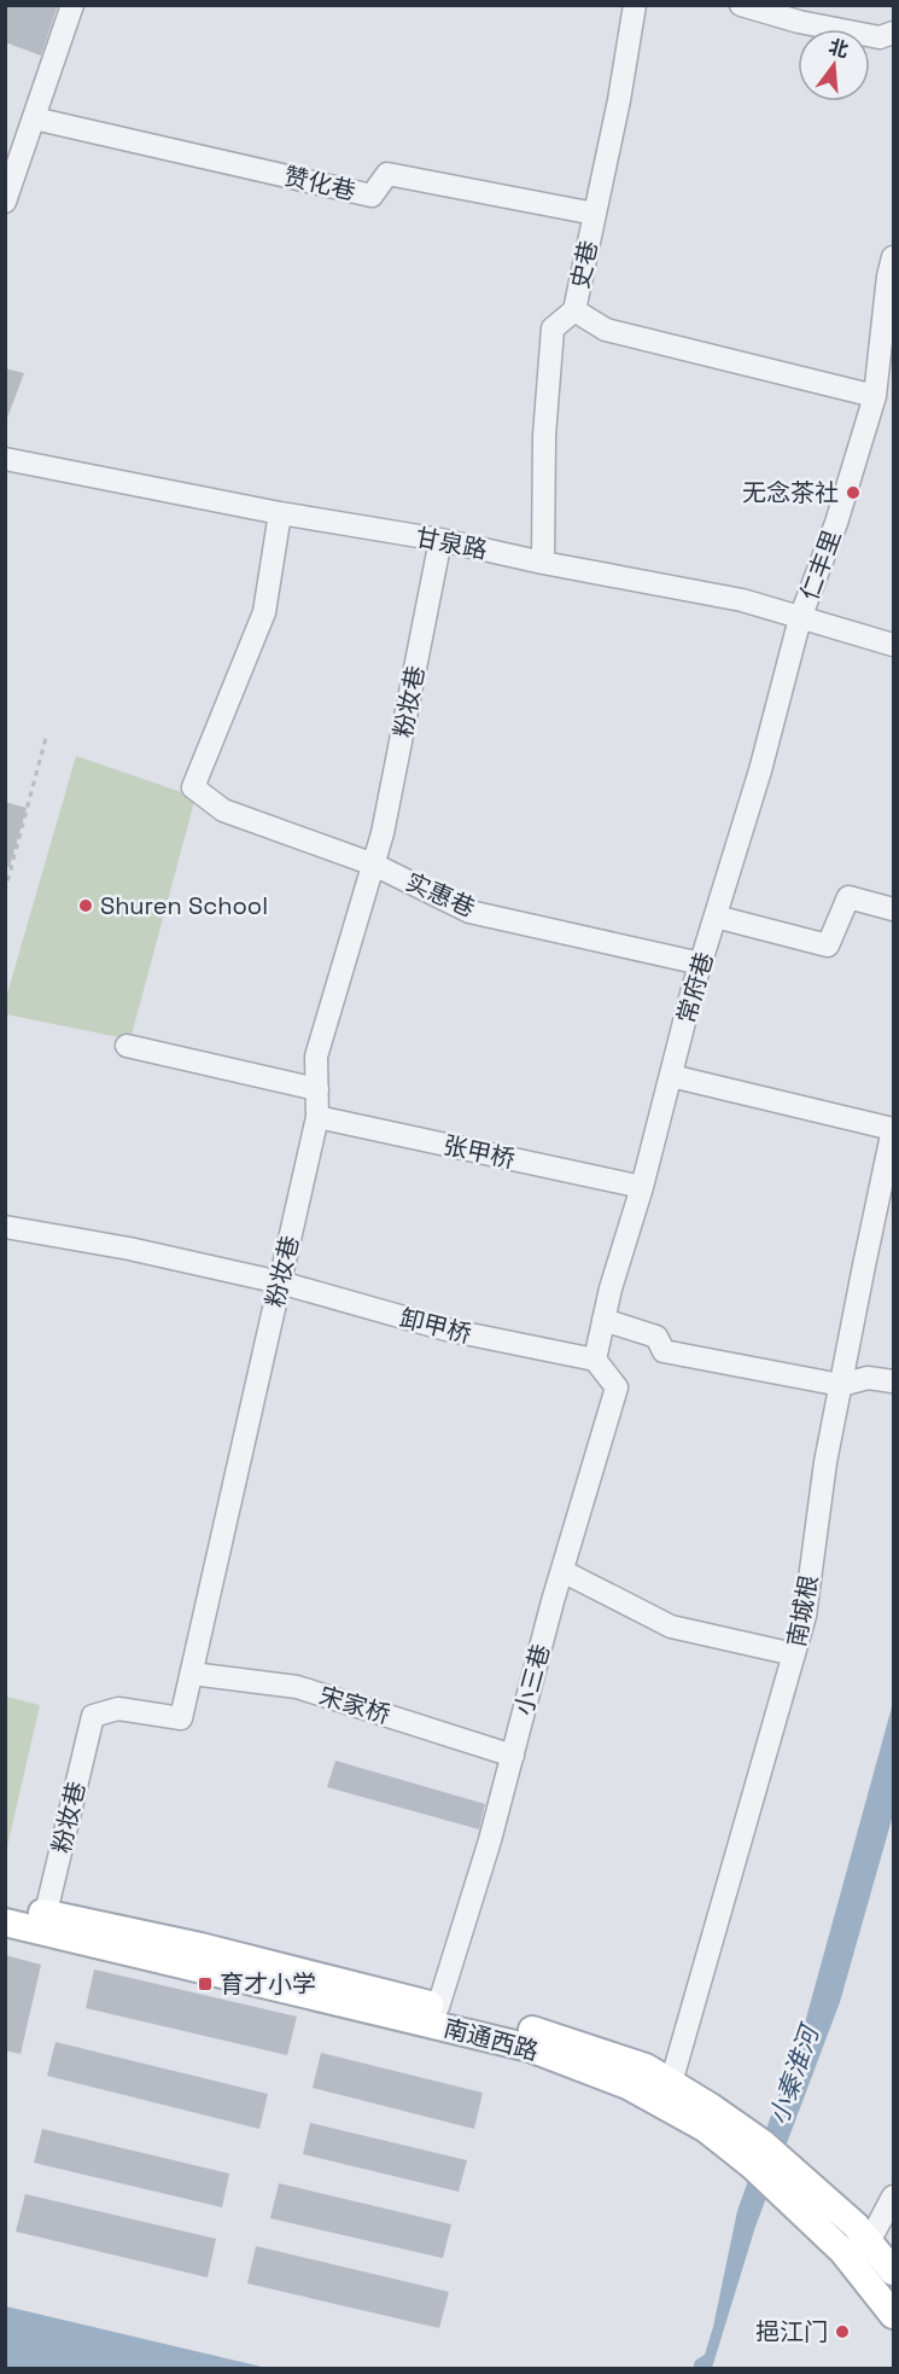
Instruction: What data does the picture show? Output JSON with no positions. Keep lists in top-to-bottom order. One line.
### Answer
{"streets":{"main road":["南通西路"],"street":["赞化巷","史巷","甘泉路","仁丰里","粉妆巷","实惠巷","常府巷","张甲桥","卸甲桥","南城根","小三巷","宋家桥"]},"crossings":[["赞化巷","史巷"],["史巷","甘泉路"],["甘泉路","仁丰里"],["甘泉路","粉妆巷"],["甘泉路","实惠巷"],["甘泉路","常府巷"],["仁丰里","常府巷"],["粉妆巷","实惠巷"],["粉妆巷","张甲桥"],["粉妆巷","卸甲桥"],["粉妆巷","宋家桥"],["粉妆巷","南通西路"],["实惠巷","常府巷"],["常府巷","张甲桥"],["常府巷","卸甲桥"],["常府巷","小三巷"],["卸甲桥","小三巷"],["南城根","南通西路"],["小三巷","宋家桥"],["小三巷","南通西路"]],"water":["小秦淮河"],"places":{"other":["无念茶社","Shuren School","挹江门"],"transit":["育才小学"]},"north":"top"}
